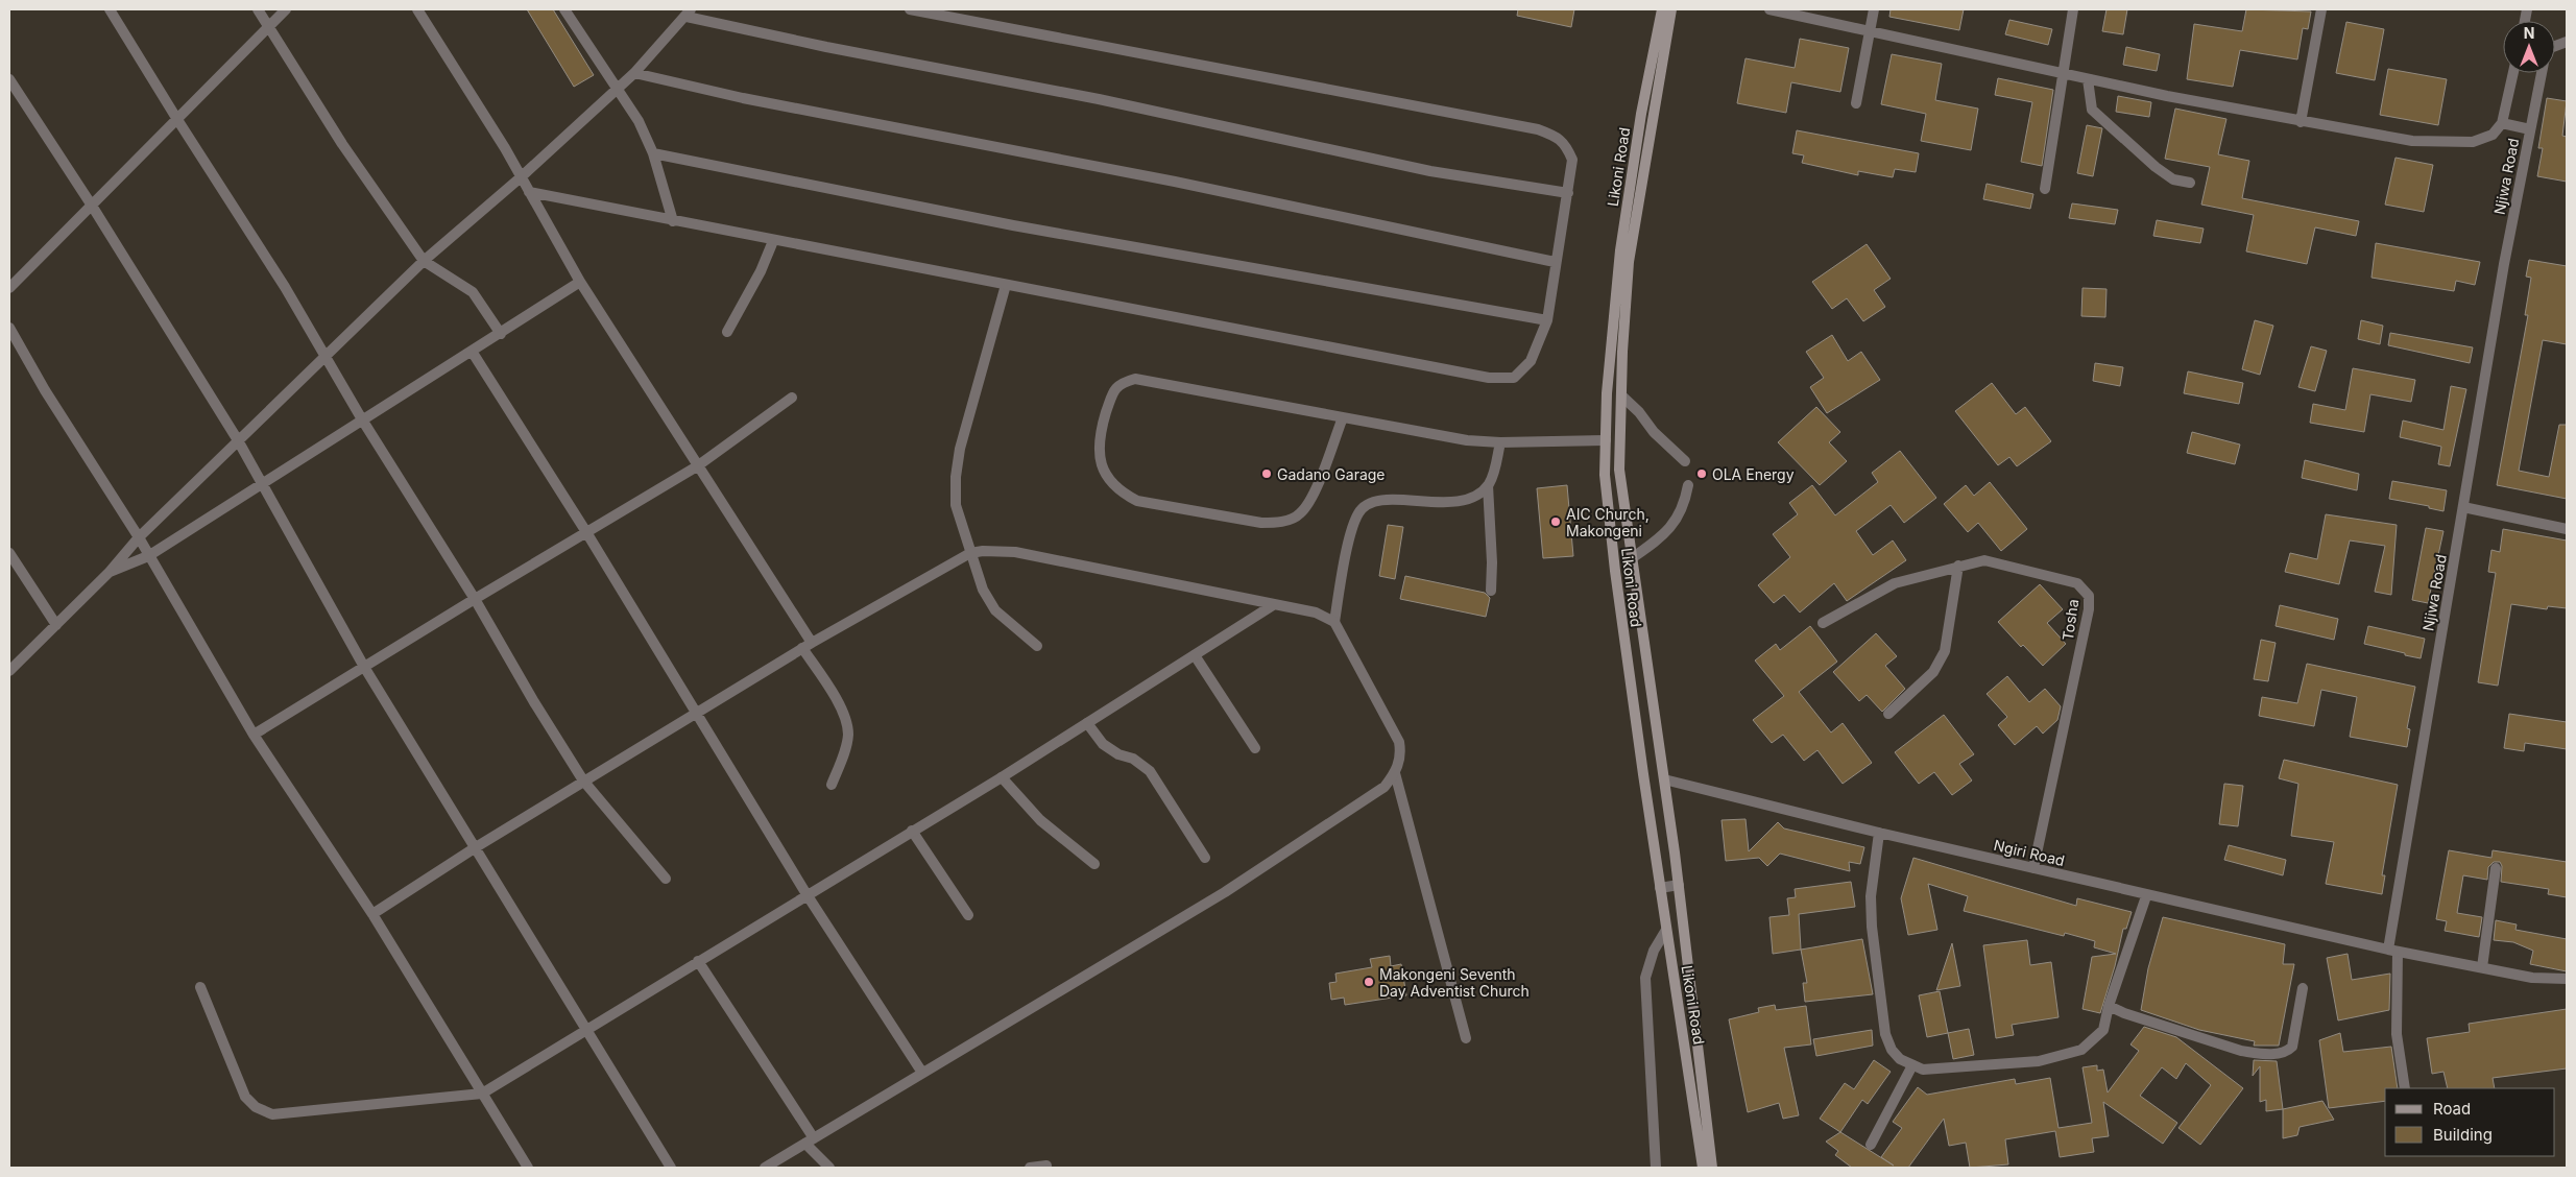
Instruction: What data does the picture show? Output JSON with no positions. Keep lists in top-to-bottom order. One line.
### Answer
{"streets":{"street":["Likoni Road","Njiwa Road","Tosha","Ngiri Road"]},"crossings":[["Likoni Road","Ngiri Road"],["Njiwa Road","Ngiri Road"],["Tosha","Ngiri Road"]],"places":["Gadano Garage","OLA Energy","AIC Church, Makongeni","Makongeni Seventh Day Adventist Church"],"legend":["Road","Building"],"north":"top"}
